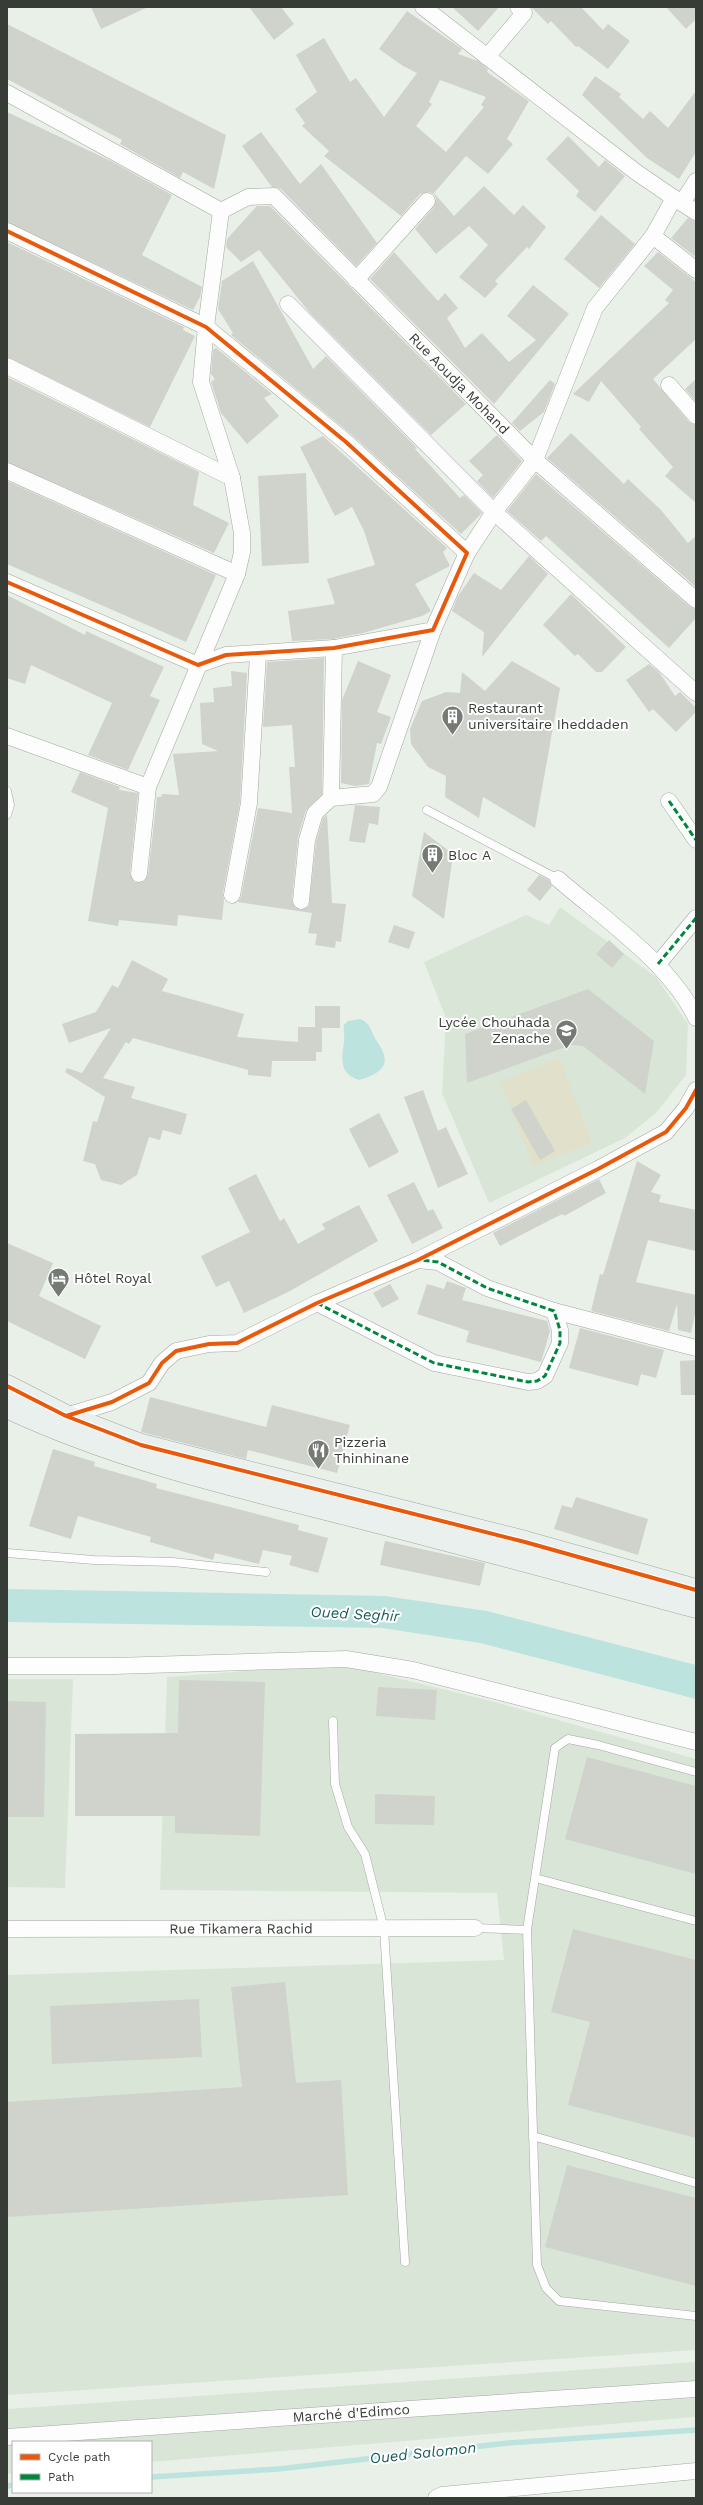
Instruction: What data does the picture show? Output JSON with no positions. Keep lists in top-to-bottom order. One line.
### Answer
{"streets":{"street":["Rue Aoudja Mohand","Rue Tikamera Rachid","Marché d'Edimco"]},"water":["Oued Seghir","Oued Salomon"],"places":{"building":["Restaurant universitaire Iheddaden","Bloc A"],"school or university":["Lycée Chouhada Zenache"],"hotel":["Hôtel Royal"],"restaurant":["Pizzeria Thinhinane"]},"legend":["Cycle path","Path"]}
